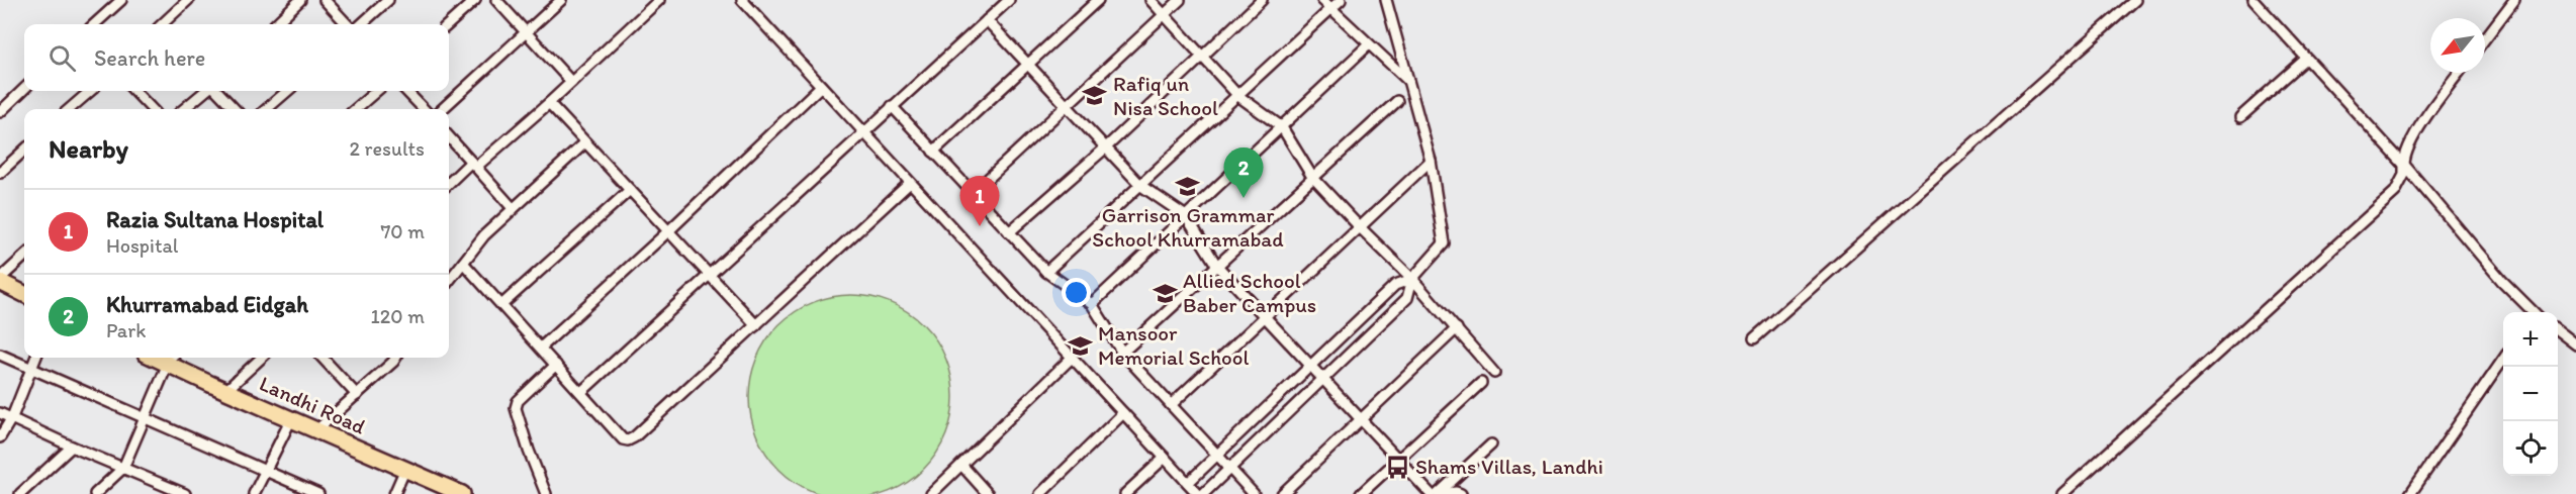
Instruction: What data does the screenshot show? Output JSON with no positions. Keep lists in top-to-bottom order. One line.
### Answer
{"streets":{"main road":["Landhi Road"]},"places":{"school or university":["Rafiq un Nisa School","Garrison Grammar School Khurramabad","Allied School Baber Campus","Mansoor Memorial School"],"bus stop":["Shams Villas, Landhi"]},"north":"bottom left","page":{"search":"Search here","heading":["Nearby","2 results"],"pins":["2","1"],"list":[{"mark":"1","name":"Razia Sultana Hospital","note":"Hospital","value":"70 m"},{"mark":"2","name":"Khurramabad Eidgah","note":"Park","value":"120 m"}],"map_buttons":["+","−"]}}
